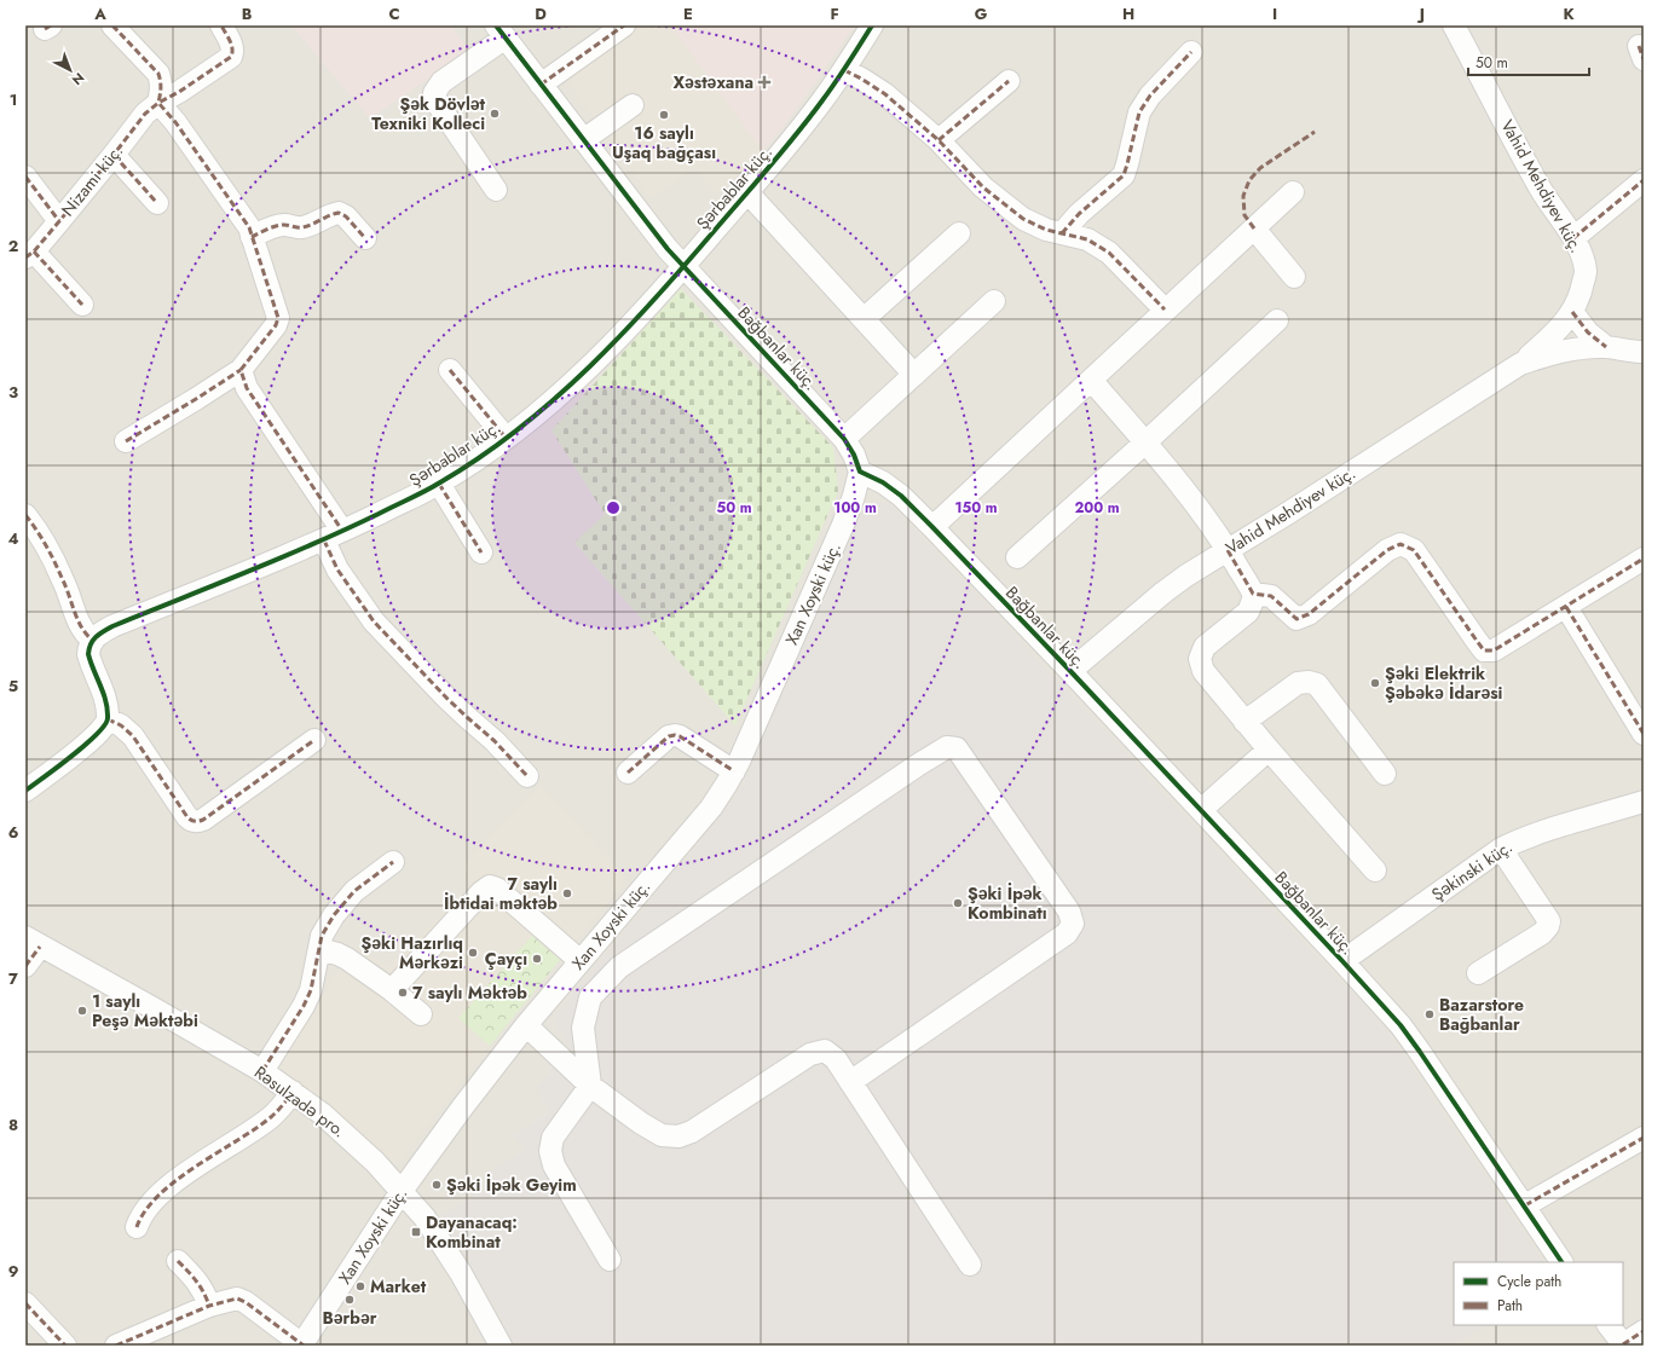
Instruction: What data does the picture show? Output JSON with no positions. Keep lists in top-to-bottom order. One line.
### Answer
{"streets":{"street":["Nizami küç.","Vahid Mehdiyev küç.","Şərbablar küç.","Bağbanlar küç.","Xan Xoyski küç.","Şəkinski küç.","Rəsulzadə pro."]},"crossings":[["Vahid Mehdiyev küç.","Bağbanlar küç."],["Şərbablar küç.","Bağbanlar küç."],["Bağbanlar küç.","Xan Xoyski küç."],["Bağbanlar küç.","Şəkinski küç."],["Xan Xoyski küç.","Rəsulzadə pro."]],"places":{"health":["Xəstəxana"],"other":["Şək Dövlət Texniki Kolleci","16 saylı Uşaq bağçası","Şəki Elektrik Şəbəkə İdarəsi","7 saylı İbtidai məktəb","Şəki İpək Kombinatı","Şəki Hazırlıq Mərkəzi","Çayçı","7 saylı Məktəb","1 saylı Peşə Məktəbi","Bazarstore Bağbanlar","Şəki İpək Geyim","Market","Bərbər"],"transit":["Dayanacaq: Kombinat"]},"legend":["Cycle path","Path"],"scale_bar":"50 m","north":"bottom right","grid":{"columns":["A","B","C","D","E","F","G","H","I","J","K"],"rows":["1","2","3","4","5","6","7","8","9"]},"rings":["50 m","100 m","150 m","200 m"]}
